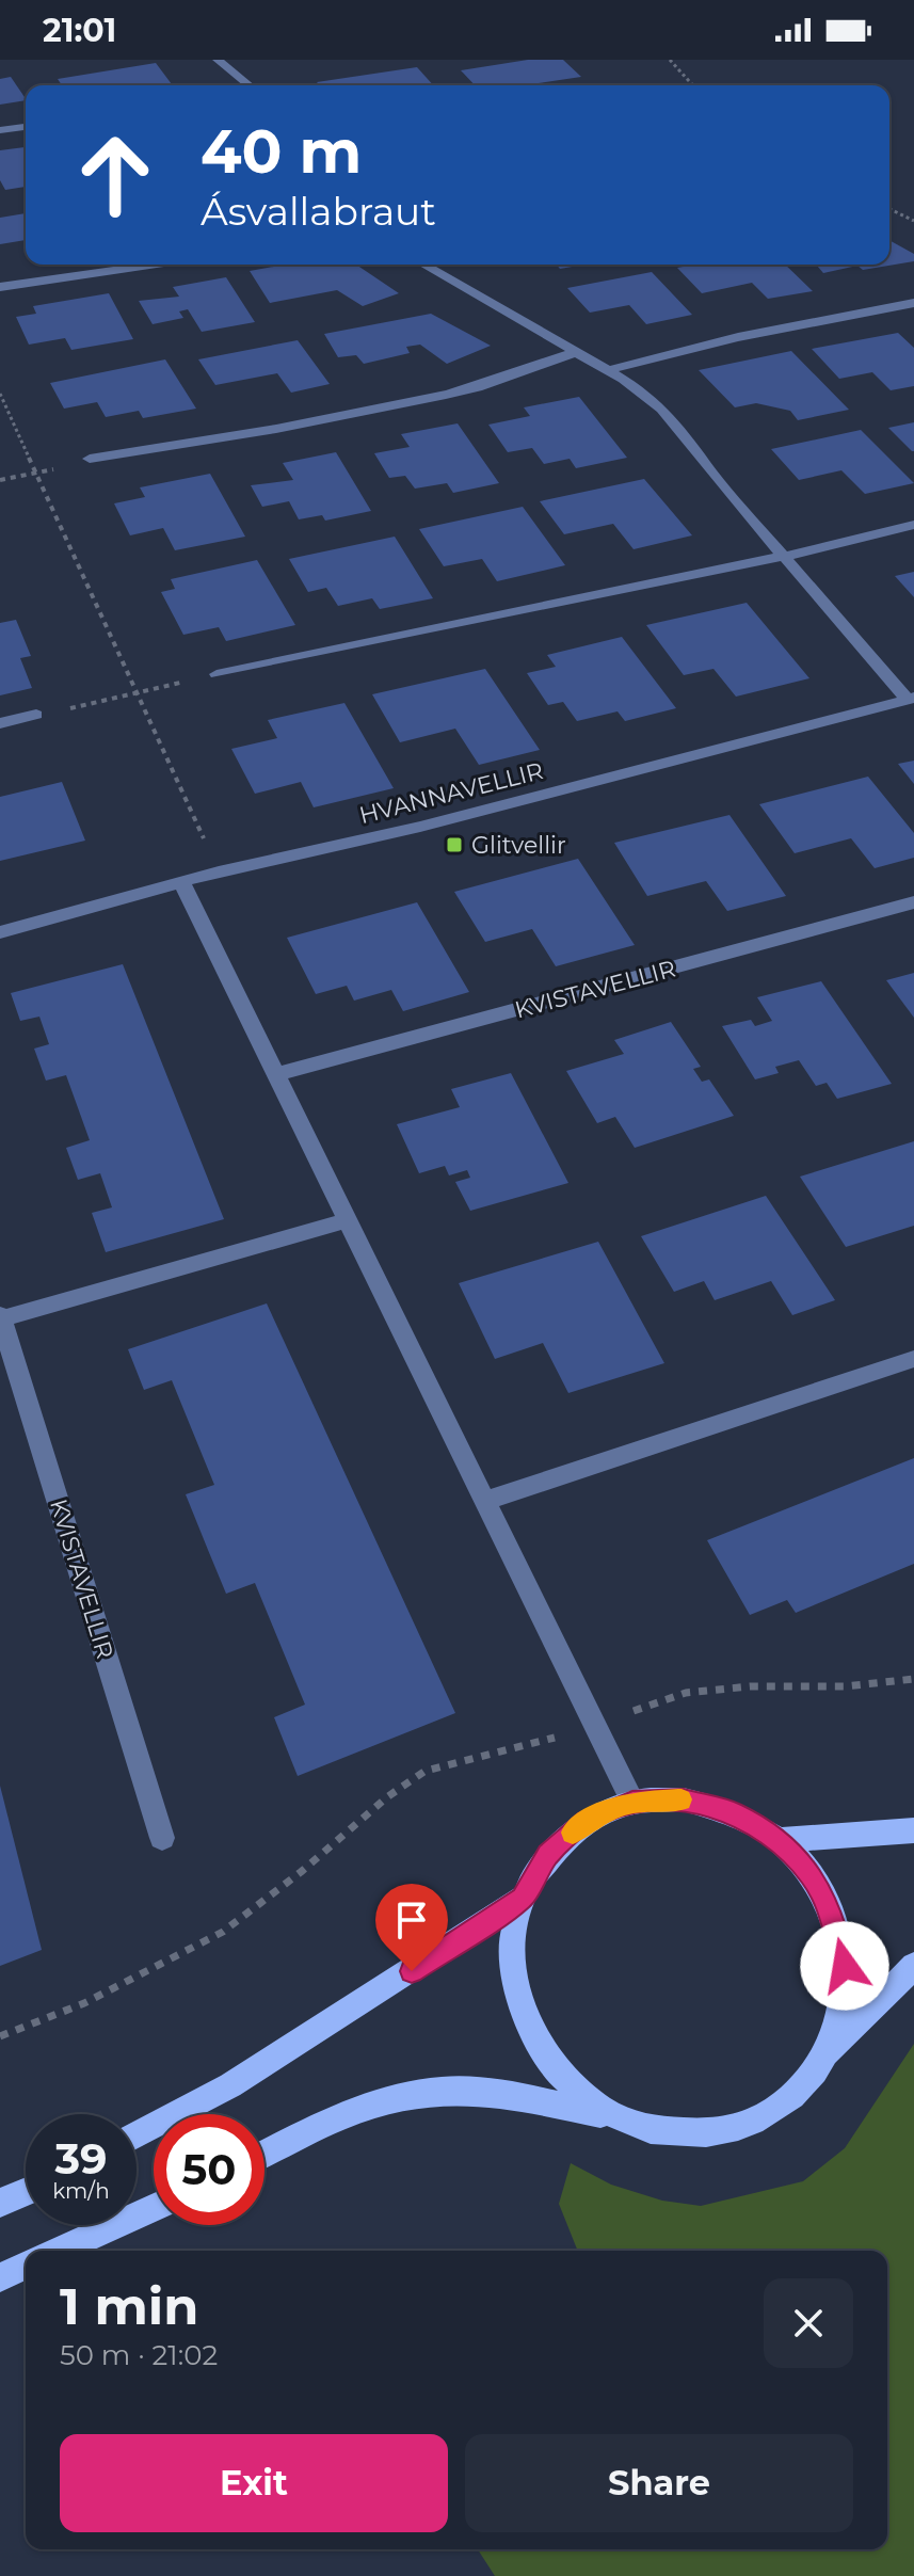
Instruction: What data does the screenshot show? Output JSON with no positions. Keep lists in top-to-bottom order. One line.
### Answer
{"streets":{"street":["HVANNAVELLIR","KVISTAVELLIR"]},"places":{"transit":["Glitvellir"]},"page":{"status":"21:01","turn":["40 m","Ásvallabraut"],"speed":"39 km/h","limit":"50","heading":["1 min","50 m · 21:02"],"buttons":["Exit","Share"]}}
